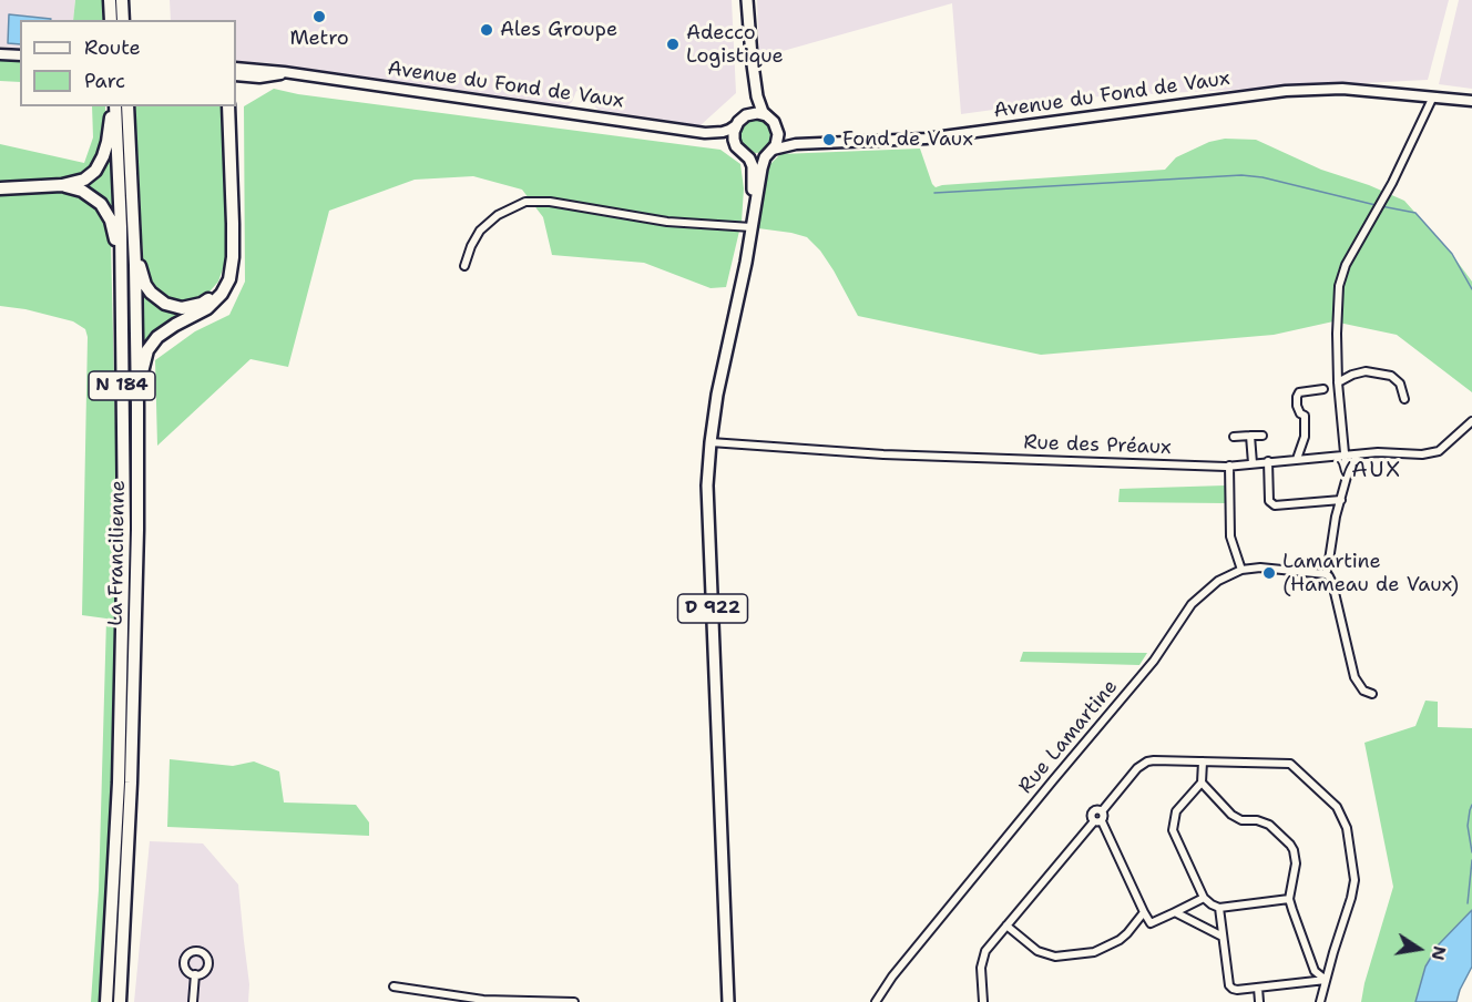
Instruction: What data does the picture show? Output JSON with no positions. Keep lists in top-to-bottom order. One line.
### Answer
{"streets":{"highway":["N 184","La Francilienne"],"main road":["D 922"],"street":["Avenue du Fond de Vaux","Rue des Préaux","Rue Lamartine"]},"crossings":[["Avenue du Fond de Vaux","D 922"],["Rue des Préaux","D 922"]],"districts":["VAUX"],"places":["Metro","Ales Groupe","Adecco Logistique","Fond de Vaux","Lamartine (Hameau de Vaux)"],"legend":["Route","Parc"],"north":"right"}
